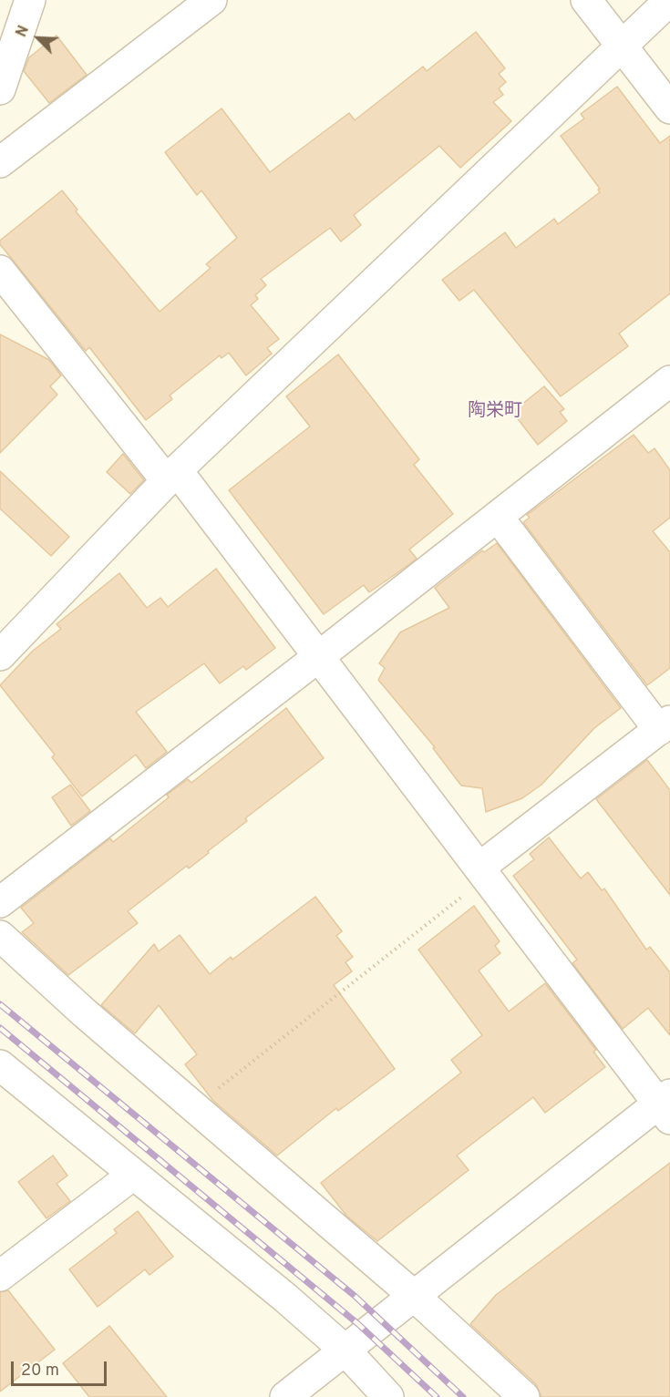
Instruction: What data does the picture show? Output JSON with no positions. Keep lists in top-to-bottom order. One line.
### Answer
{"districts":["陶栄町"],"scale_bar":"20 m","north":"top left"}
